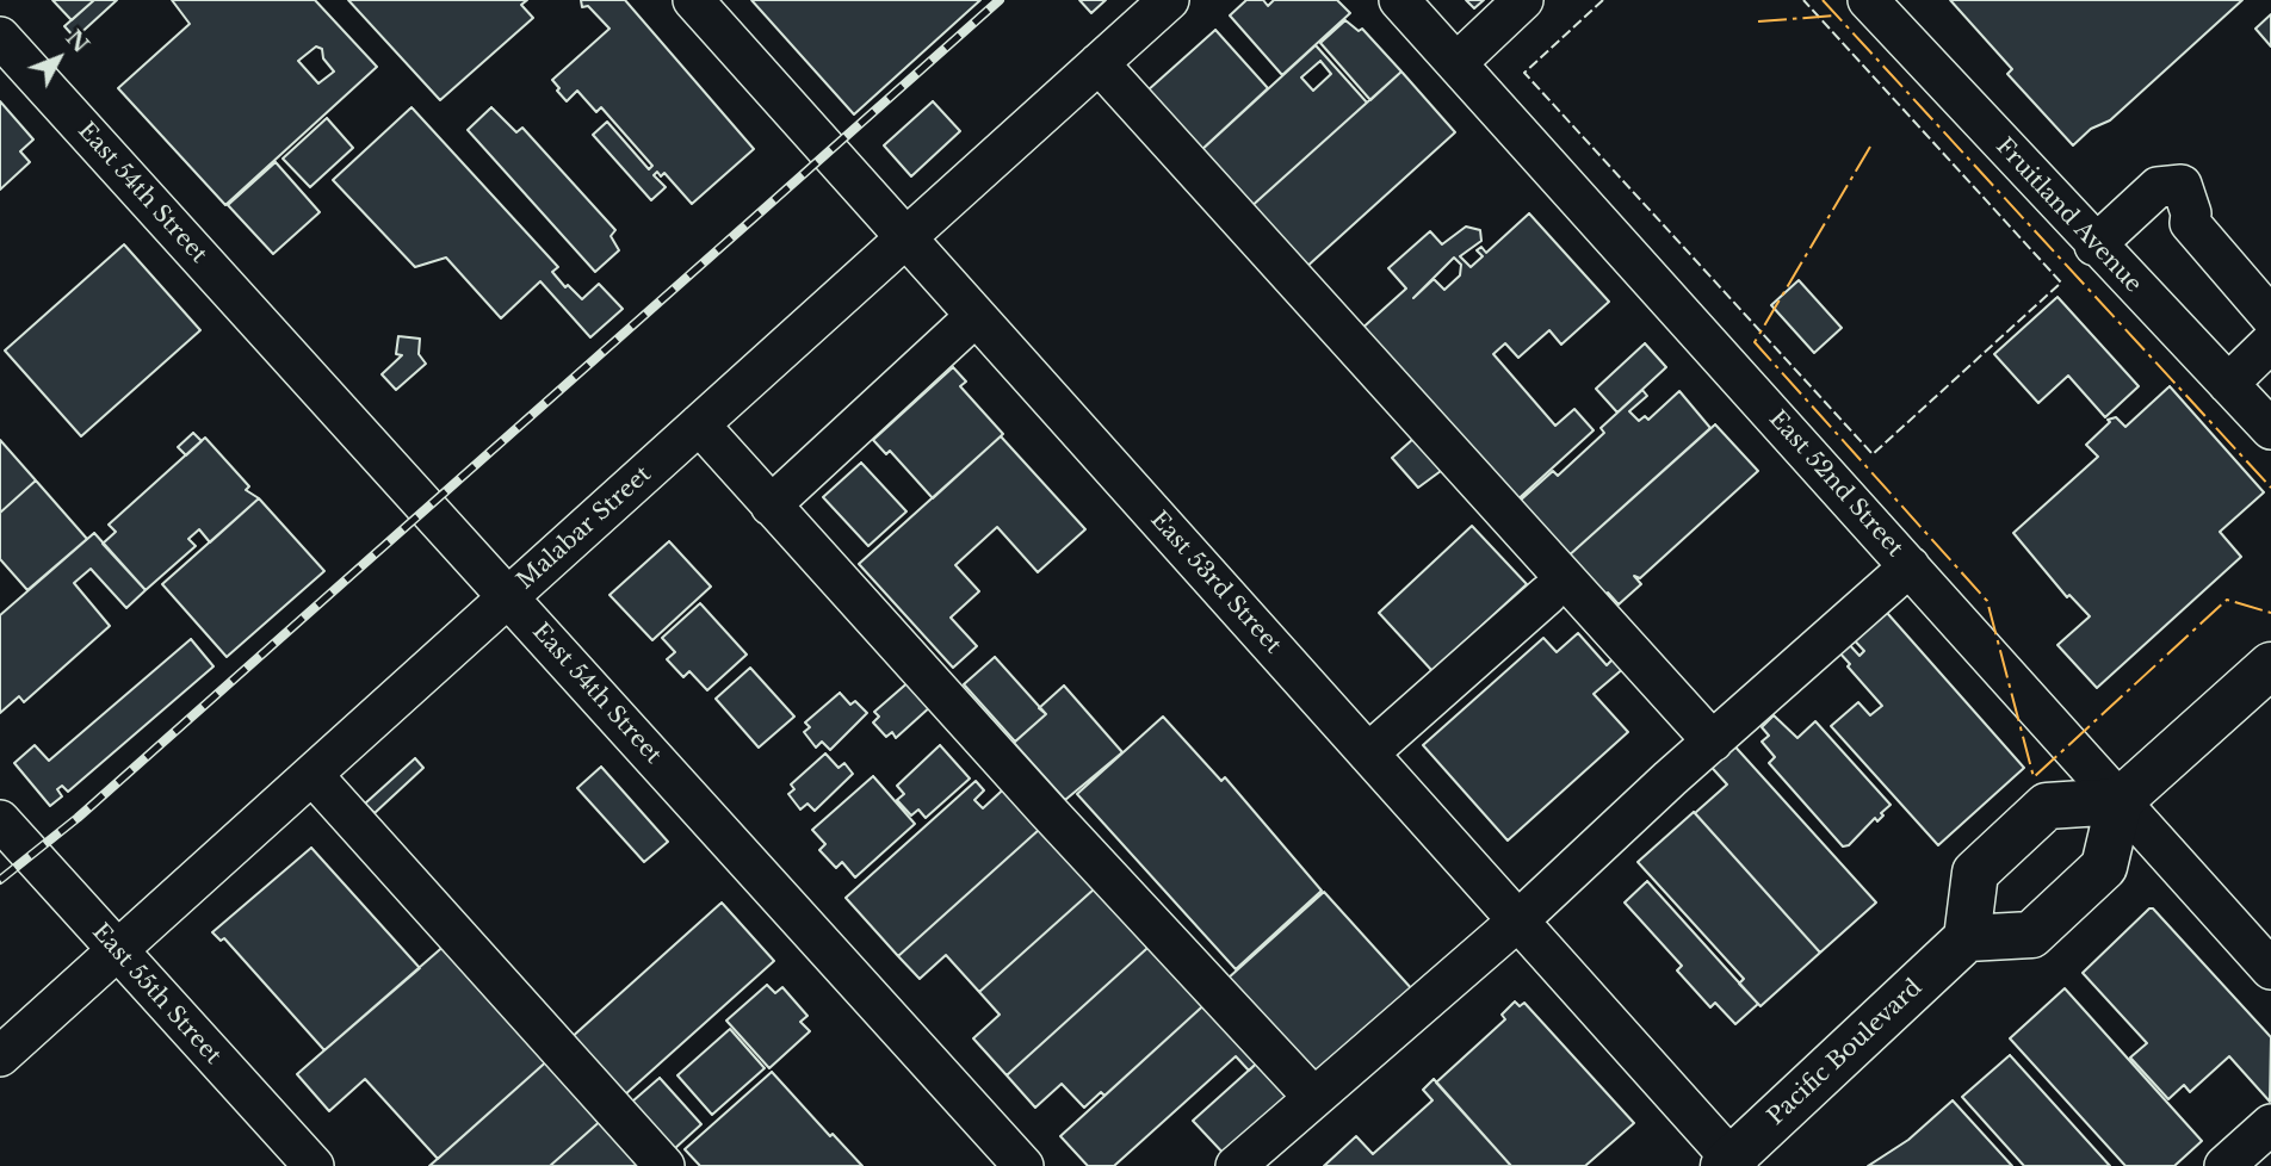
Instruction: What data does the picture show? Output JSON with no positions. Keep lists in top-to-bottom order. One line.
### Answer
{"streets":{"main road":["Pacific Boulevard"],"street":["East 54th Street","Fruitland Avenue","East 52nd Street","Malabar Street","East 53rd Street","East 55th Street"]},"crossings":[["East 54th Street","Malabar Street"],["Malabar Street","East 53rd Street"],["Malabar Street","East 55th Street"],["East 53rd Street","Pacific Boulevard"]],"north":"top right"}
